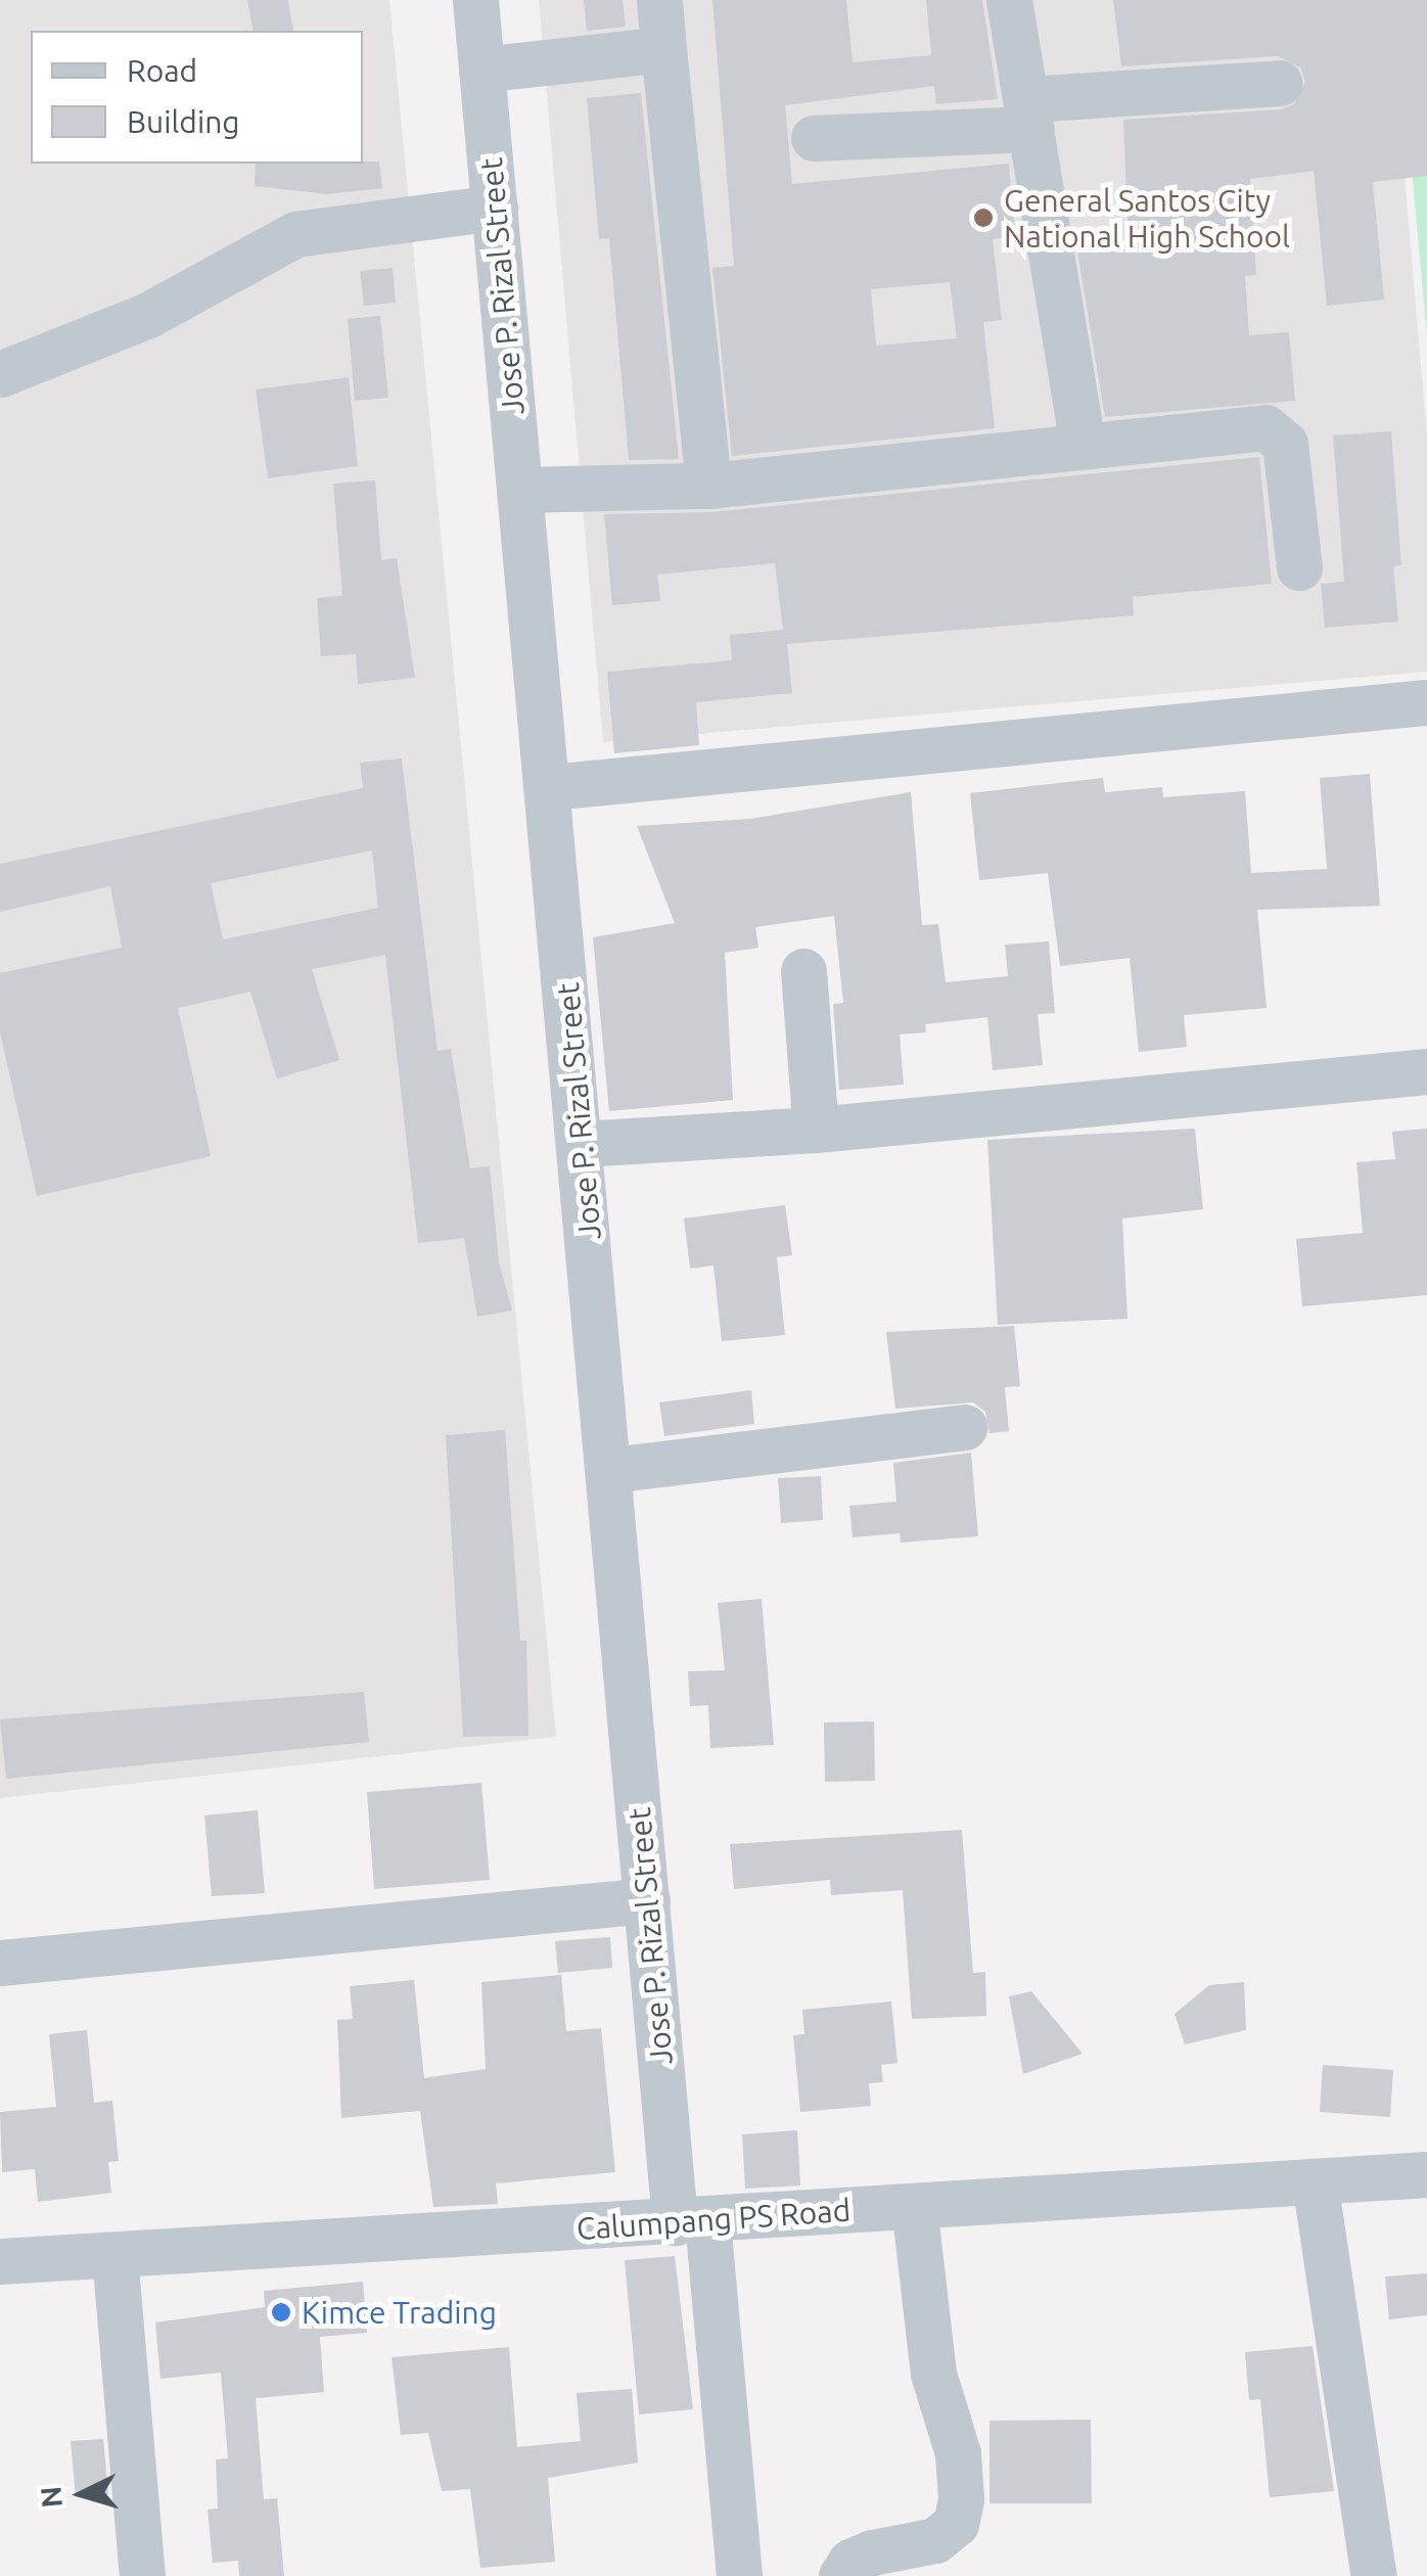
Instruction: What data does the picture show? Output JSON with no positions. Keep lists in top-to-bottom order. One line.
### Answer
{"streets":{"street":["Jose P. Rizal Street","Calumpang PS Road"]},"crossings":[["Jose P. Rizal Street","Calumpang PS Road"]],"places":["General Santos City National High School","Kimce Trading"],"legend":["Road","Building"],"north":"left"}
